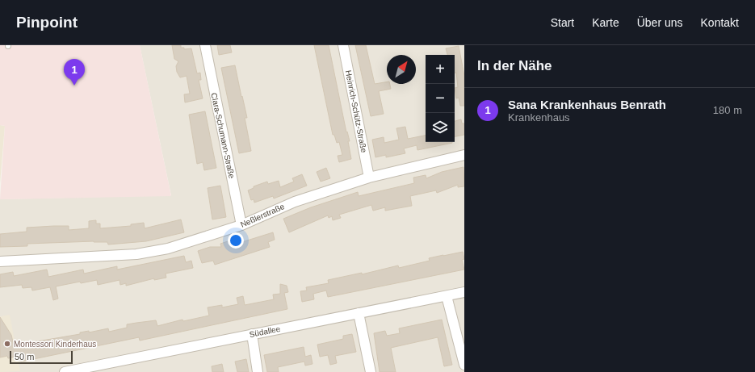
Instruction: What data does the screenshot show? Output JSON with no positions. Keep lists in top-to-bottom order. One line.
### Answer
{"streets":{"street":["Heinrich-Schütz-Straße","Clara-Schumann-Straße","Neßlerstraße","Südallee"]},"crossings":[["Heinrich-Schütz-Straße","Neßlerstraße"],["Clara-Schumann-Straße","Neßlerstraße"]],"places":["Montessori Kinderhaus"],"scale_bar":"50 m","north":"top right","page":{"header":"Pinpoint","nav":["Start","Karte","Über uns","Kontakt"],"heading":"In der Nähe","map_buttons":["+","−"],"pins":"1","list":[{"mark":"1","name":"Sana Krankenhaus Benrath","note":"Krankenhaus","value":"180 m"}],"scale":"50 m"}}
